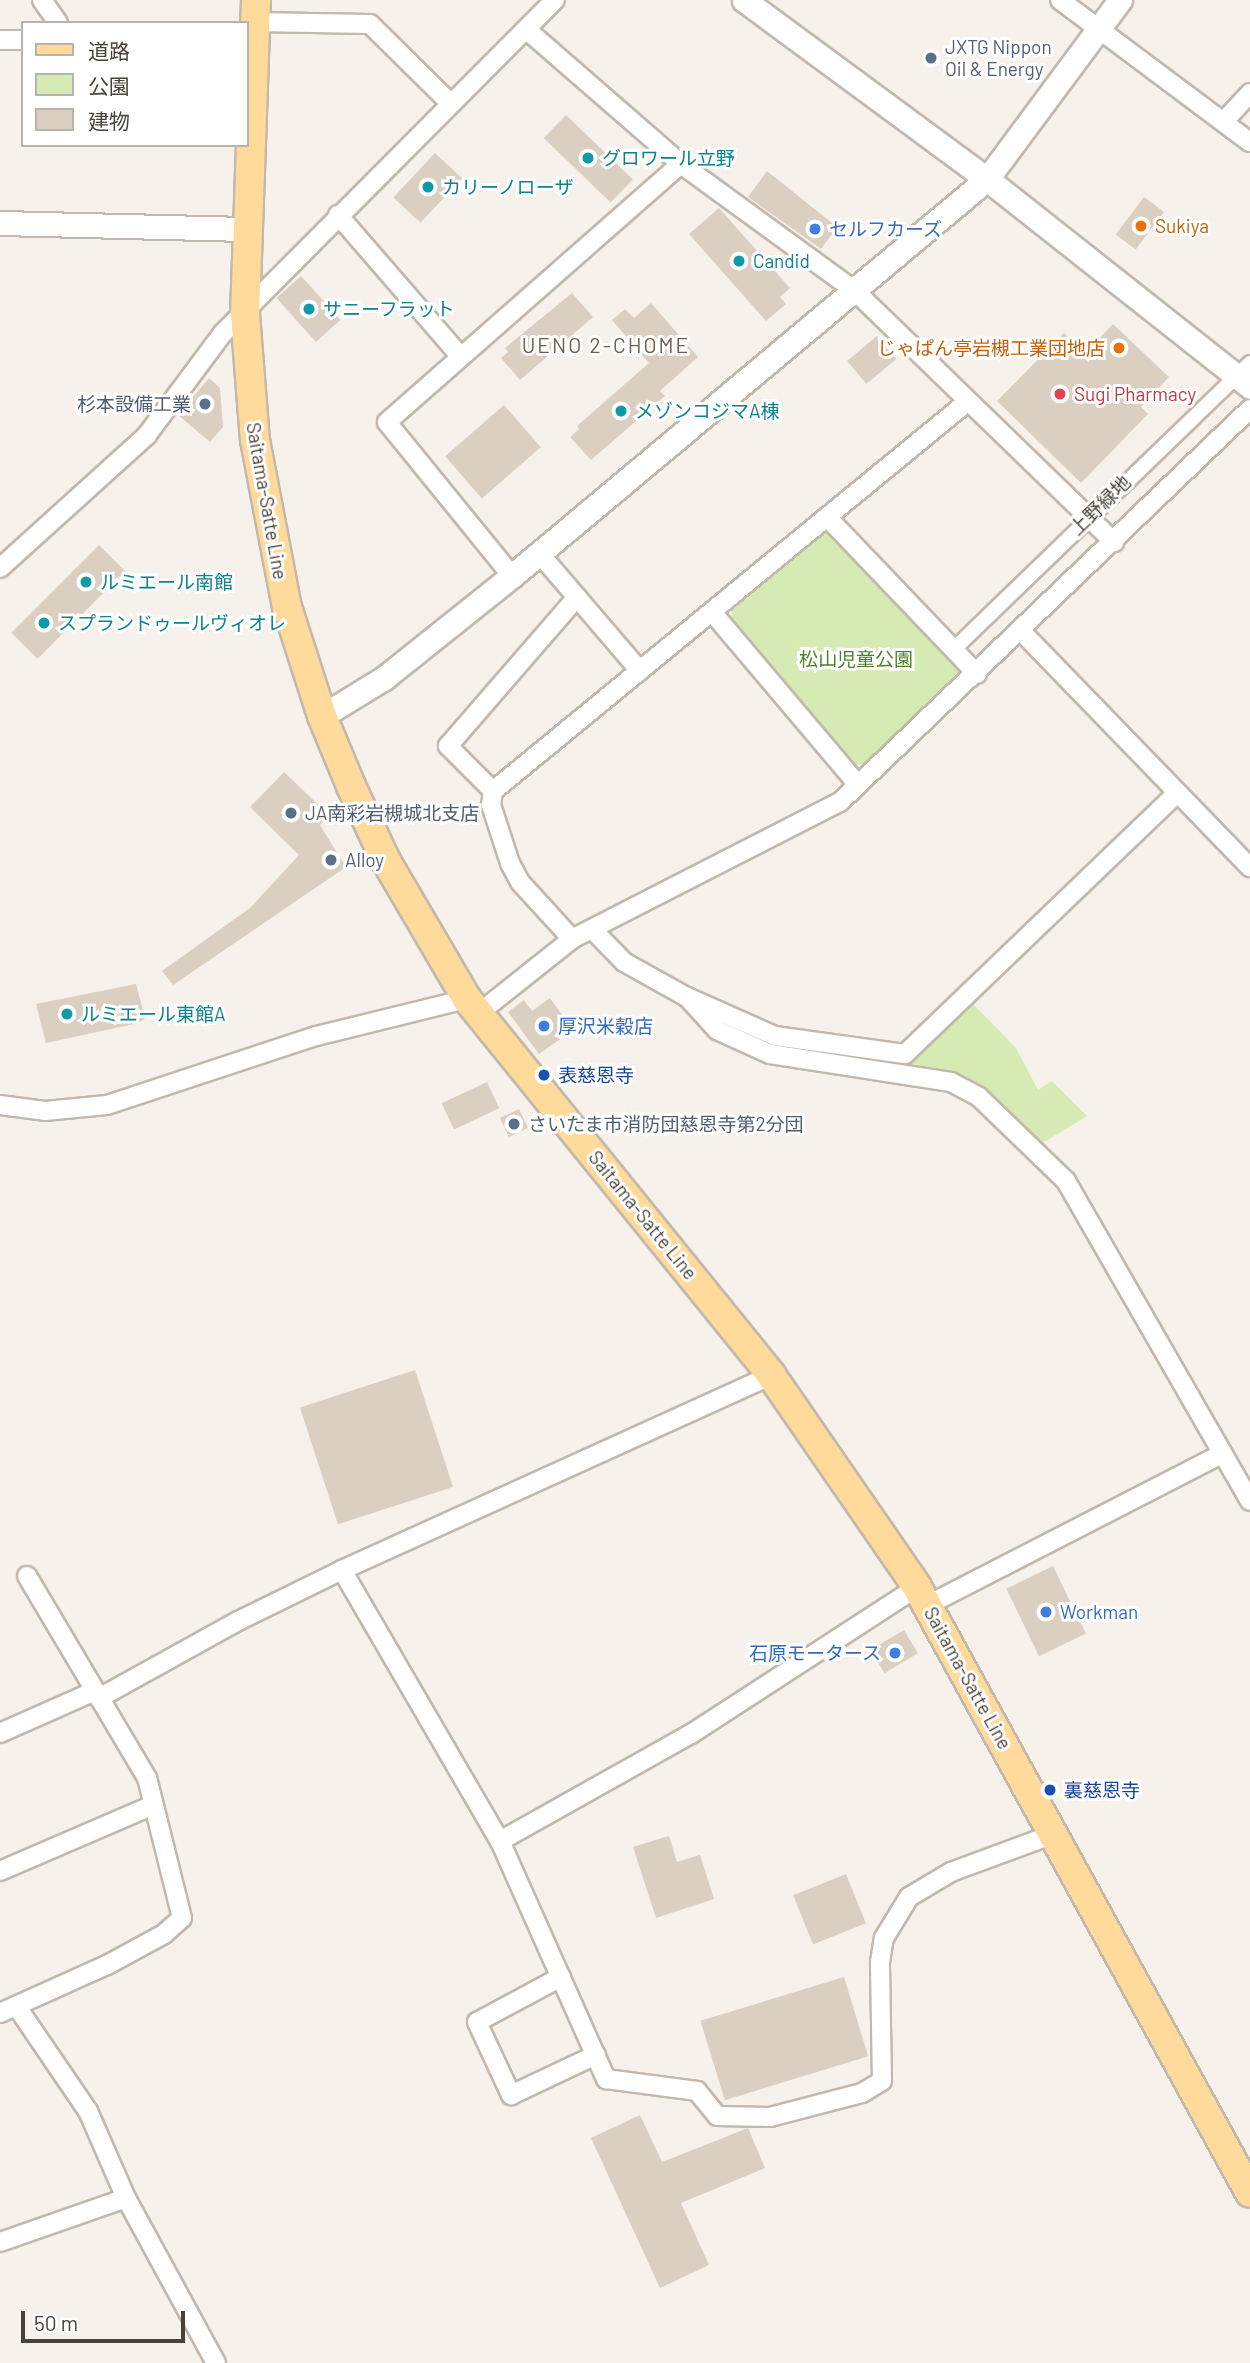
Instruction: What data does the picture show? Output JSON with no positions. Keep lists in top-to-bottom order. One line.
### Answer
{"streets":{"main road":["Saitama-Satte Line"],"street":["上野緑地"]},"districts":["UENO 2-CHOME"],"parks":["松山児童公園"],"places":["JXTG Nippon Oil & Energy","グロワール立野","カリーノローザ","Sukiya","セルフカーズ","Candid","サニーフラット","じゃぱん亭岩槻工業団地店","Sugi Pharmacy","杉本設備工業","メゾンコジマA棟","ルミエール南館","スプランドゥールヴィオレ","JA南彩岩槻城北支店","Alloy","ルミエール東館A","厚沢米穀店","表慈恩寺","さいたま市消防団慈恩寺第2分団","Workman","石原モータース","裏慈恩寺"],"legend":["道路","公園","建物"],"scale_bar":"50 m"}
